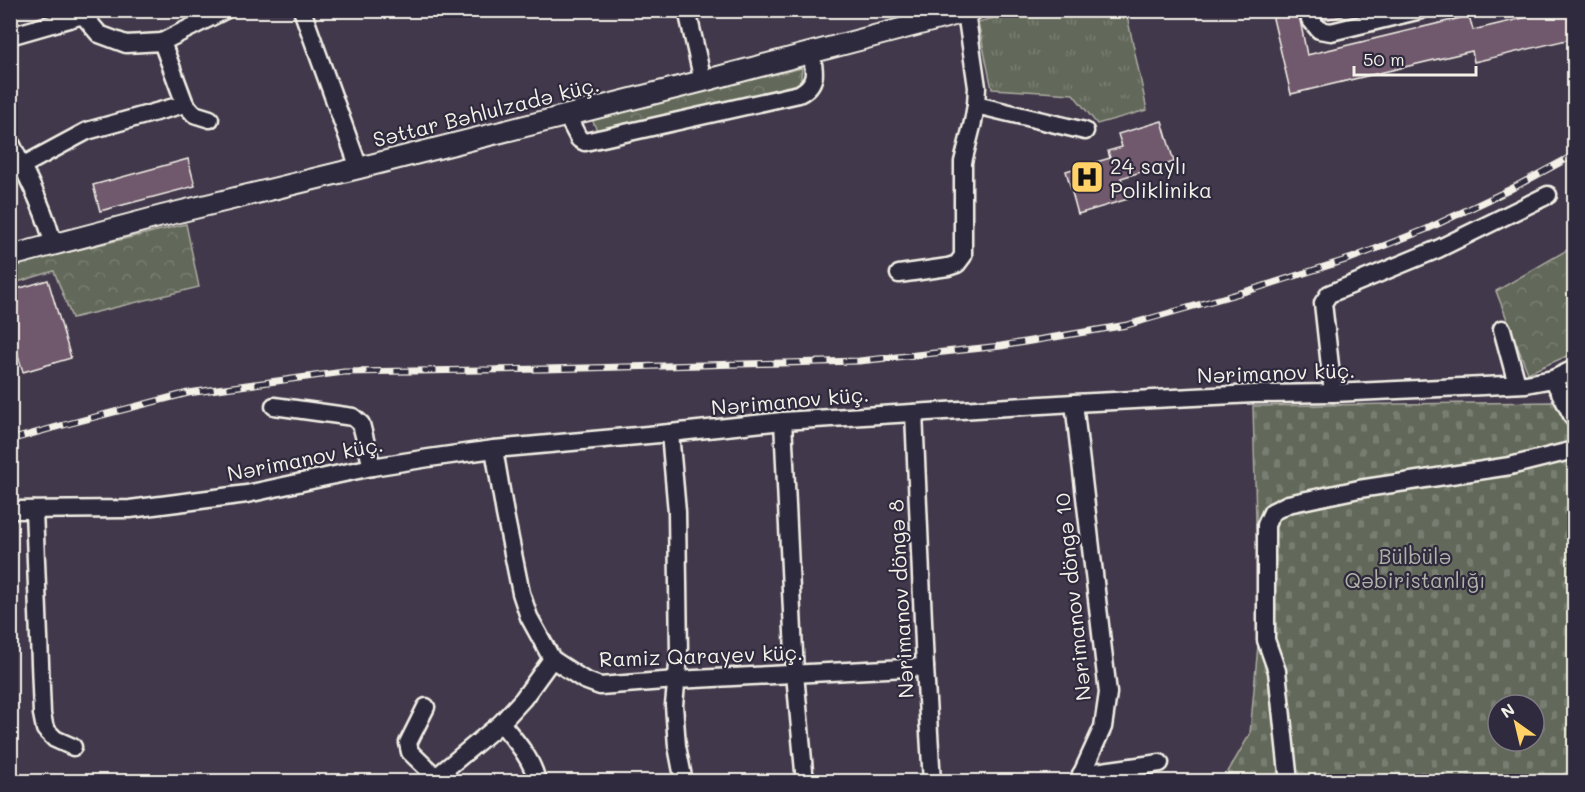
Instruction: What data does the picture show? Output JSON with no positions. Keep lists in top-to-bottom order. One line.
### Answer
{"streets":{"main road":["Səttar Bəhlulzadə küç."],"street":["Nərimanov küç.","Nərimanov döngə 10","Nərimanov döngə 8","Ramiz Qarayev küç."]},"crossings":[["Nərimanov küç.","Nərimanov döngə 10"],["Nərimanov küç.","Nərimanov döngə 8"],["Nərimanov döngə 8","Ramiz Qarayev küç."]],"parks":["Bülbülə Qəbiristanlığı"],"places":{"hospital":["24 saylı Poliklinika"]},"scale_bar":"50 m","north":"top left"}
